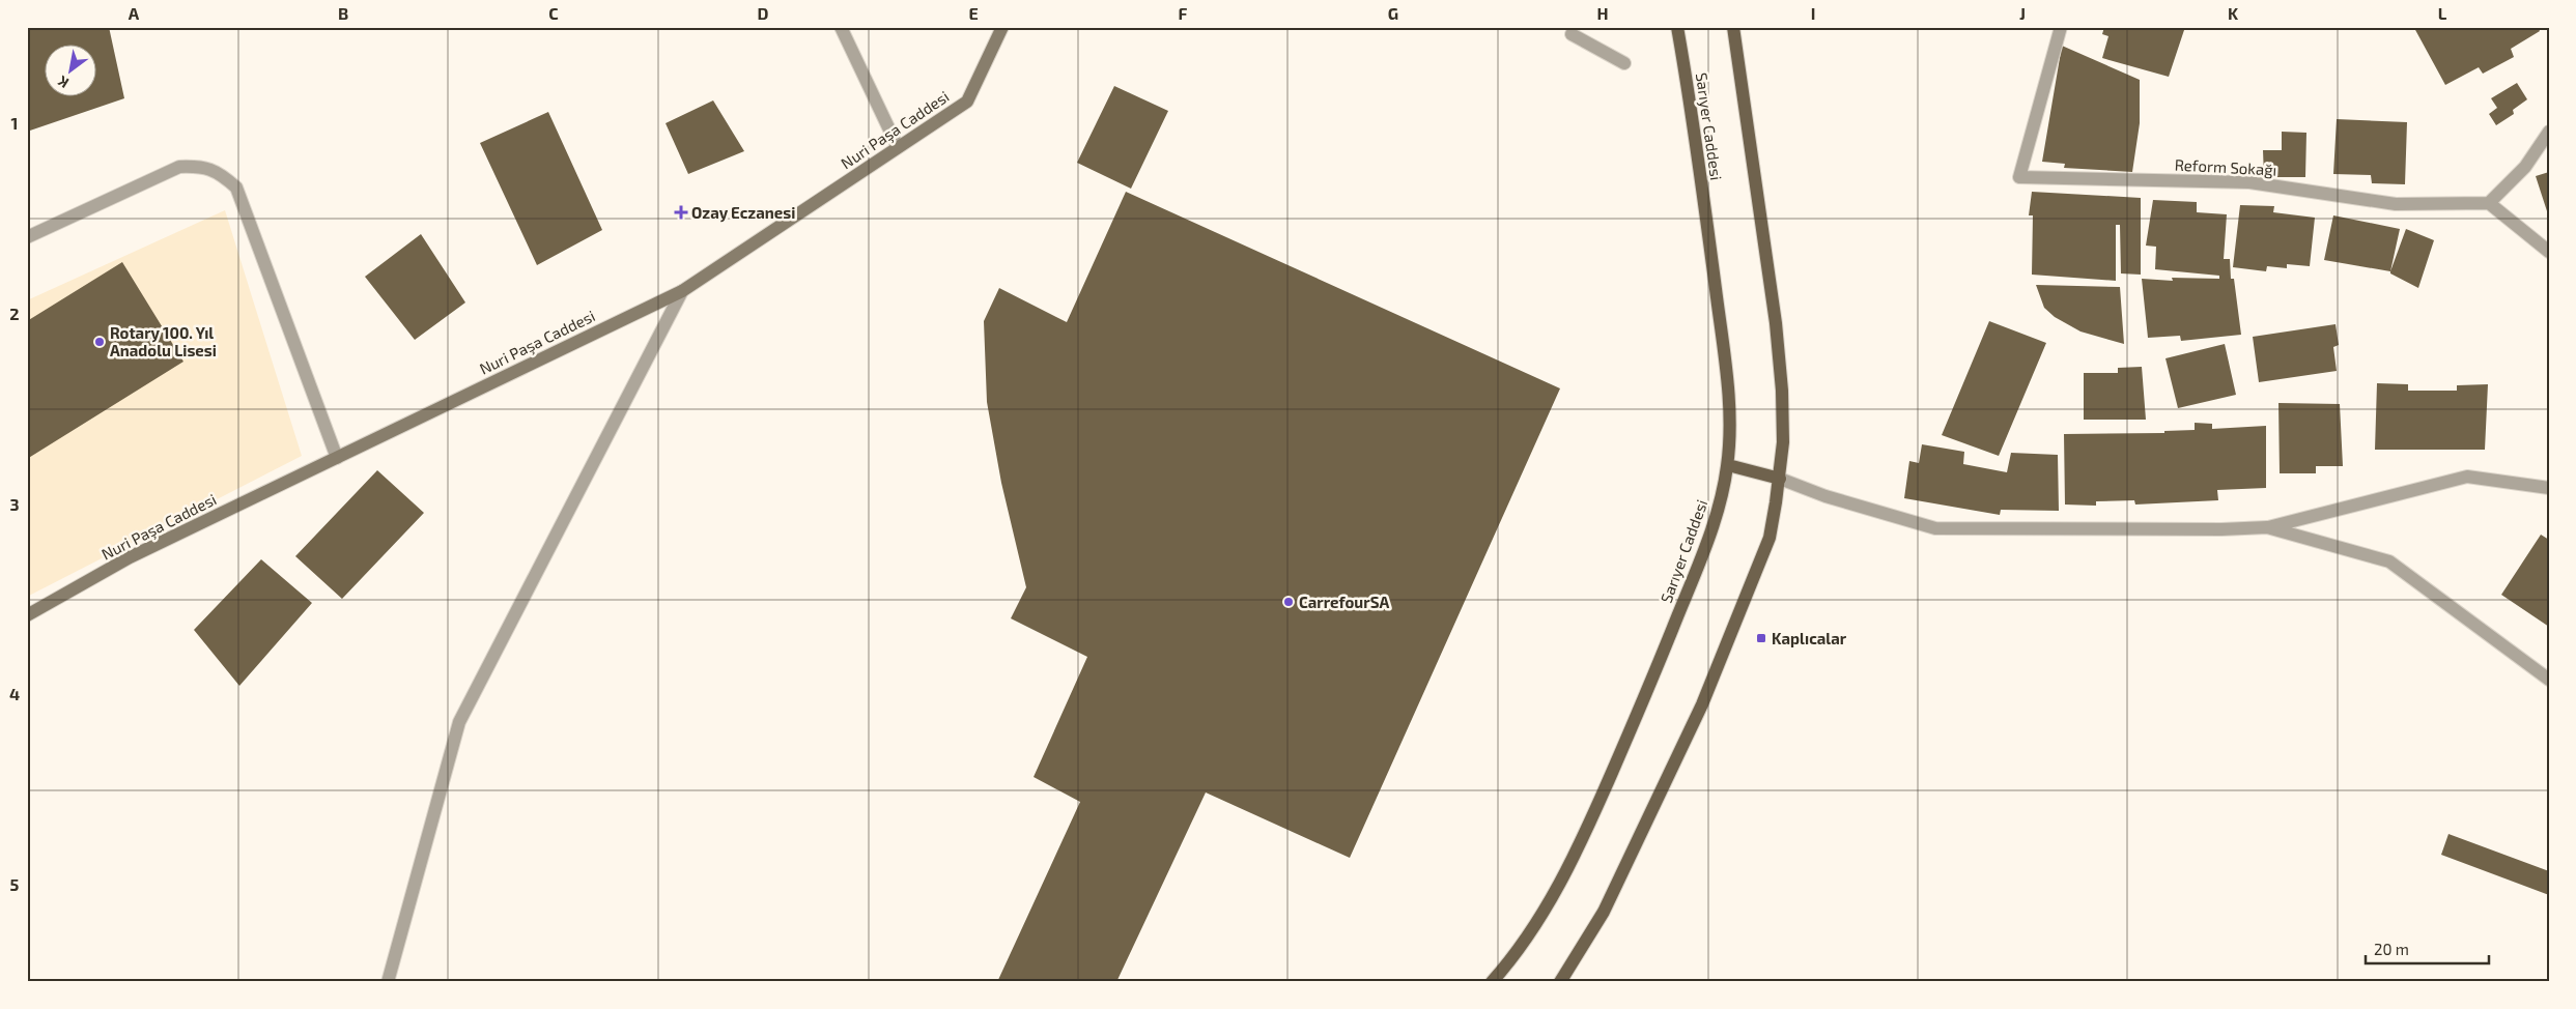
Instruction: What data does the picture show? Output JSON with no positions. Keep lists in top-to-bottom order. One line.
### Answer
{"streets":{"main road":["Sarıyer Caddesi"],"street":["Nuri Paşa Caddesi","Reform Sokağı"]},"places":{"health":["Ozay Eczanesi"],"other":["Rotary 100. Yıl Anadolu Lisesi","CarrefourSA"],"transit":["Kaplıcalar"]},"scale_bar":"20 m","north":"bottom left","grid":{"columns":["A","B","C","D","E","F","G","H","I","J","K","L"],"rows":["1","2","3","4","5"]}}
